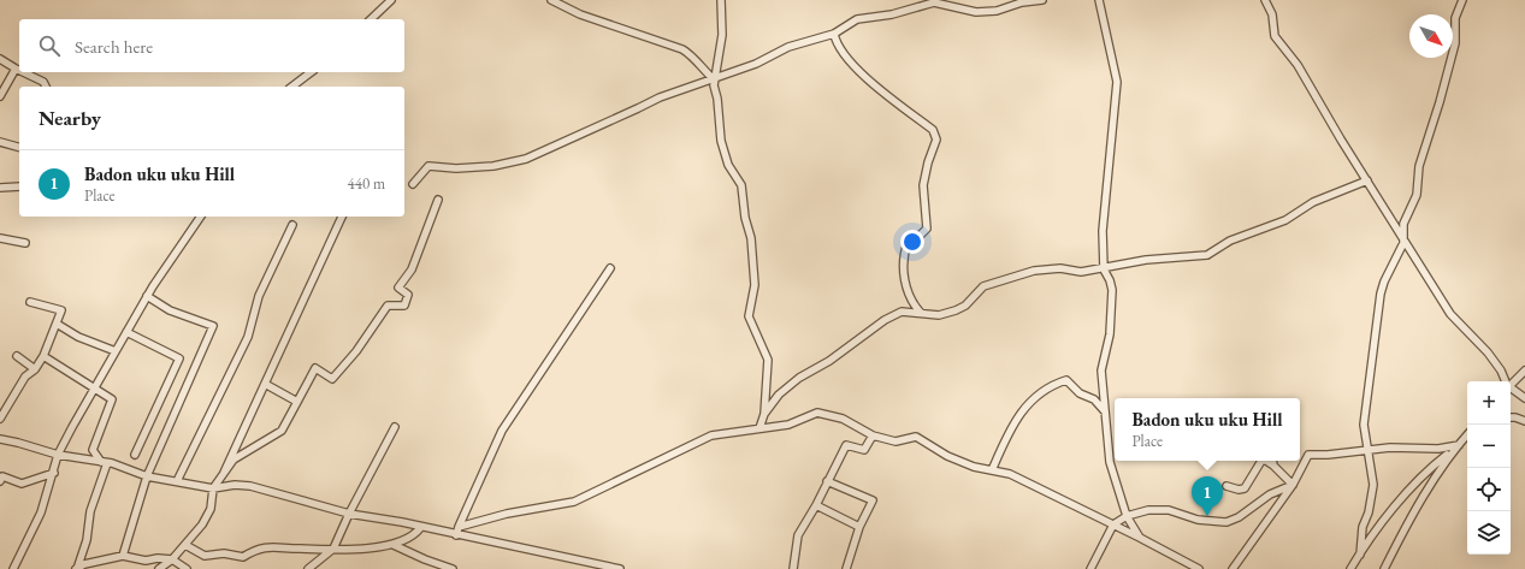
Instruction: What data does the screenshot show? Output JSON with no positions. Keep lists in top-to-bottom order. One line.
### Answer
{"north":"bottom right","page":{"search":"Search here","heading":"Nearby","list":[{"mark":"1","name":"Badon uku uku Hill","note":"Place","value":"440 m"}],"map_buttons":["+","−"],"popup":["Badon uku uku Hill","Place"],"pins":"1"}}
